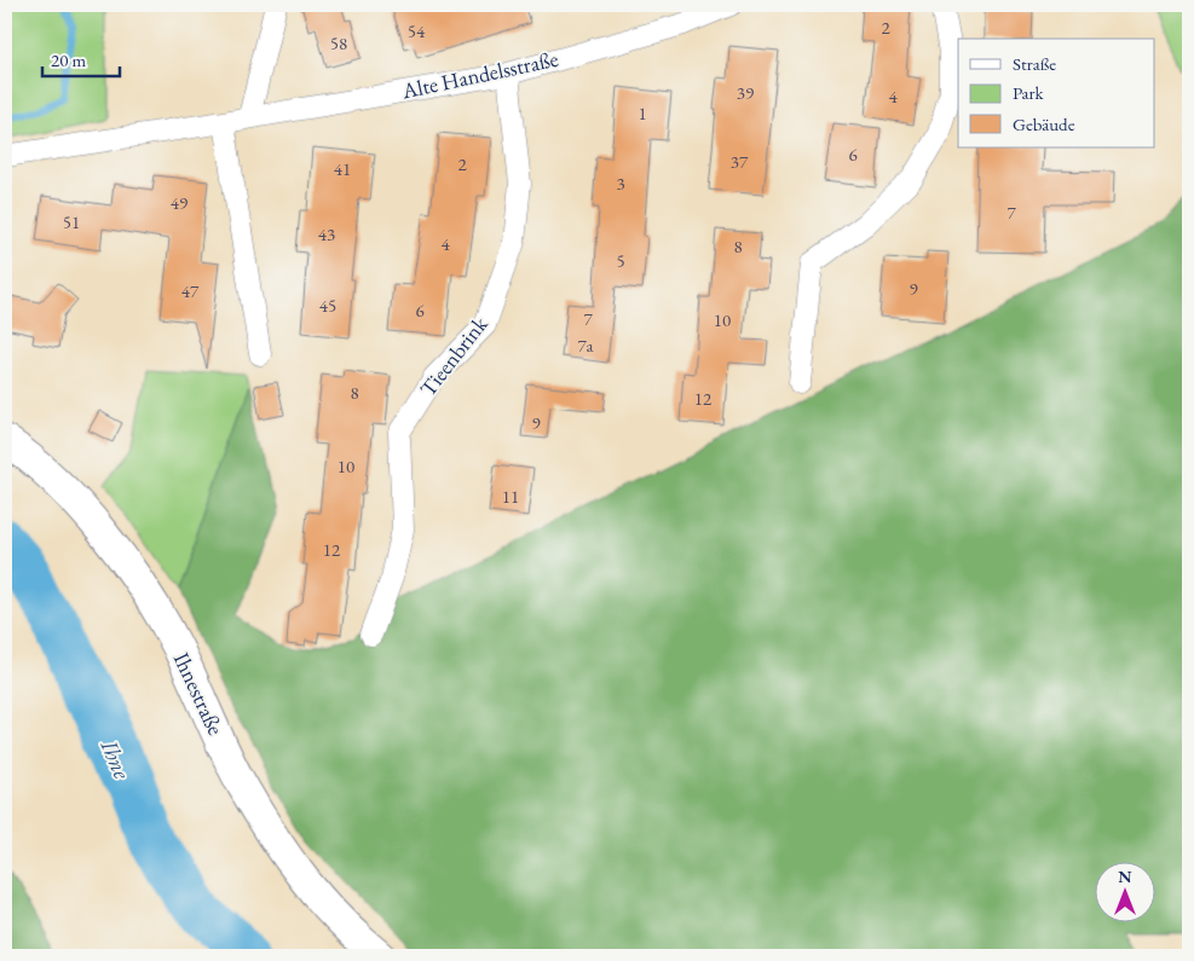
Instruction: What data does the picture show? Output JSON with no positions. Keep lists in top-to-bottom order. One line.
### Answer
{"streets":{"main road":["Ihnestraße"],"street":["Alte Handelsstraße","Tieenbrink"]},"crossings":[["Alte Handelsstraße","Tieenbrink"]],"water":["Ihne"],"house_numbers":["2","54","58","39","4","1","6","37","2","41","3","49","7","51","43","4","8","5","9","47","45","6","7","10","7a","8","12","9","10","11","12"],"legend":["Straße","Park","Gebäude"],"scale_bar":"20 m","north":"top"}
